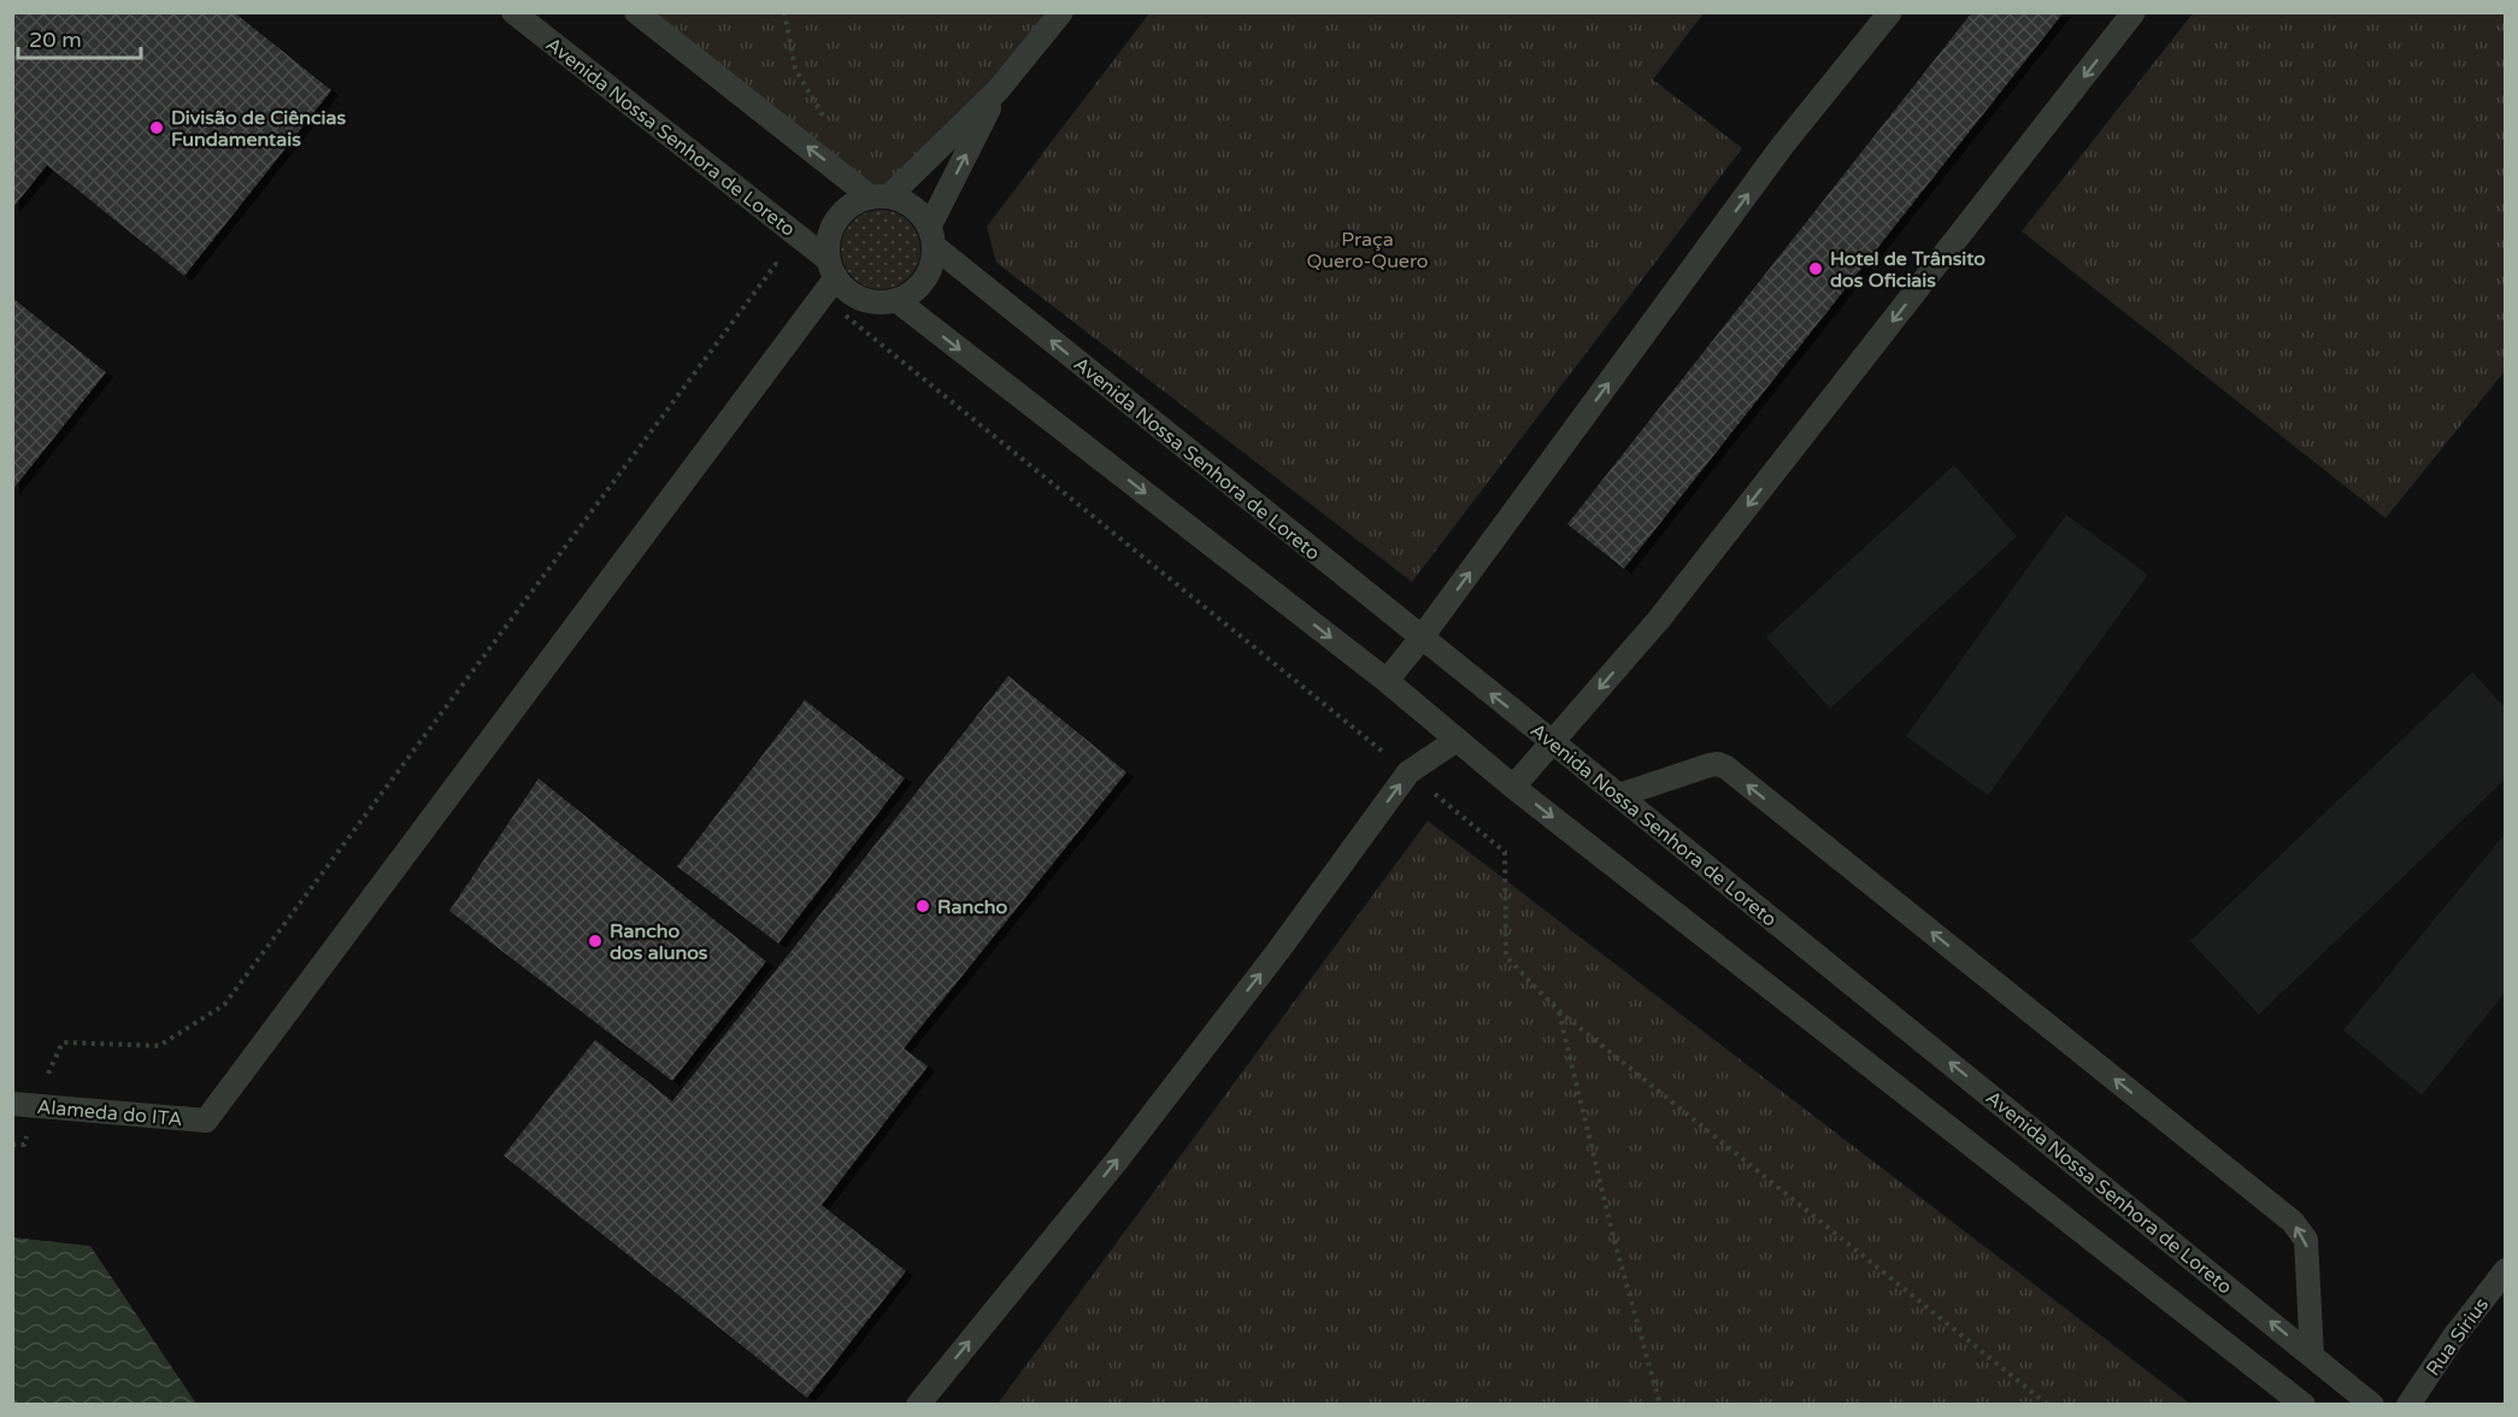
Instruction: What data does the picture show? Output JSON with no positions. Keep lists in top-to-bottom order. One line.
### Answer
{"streets":{"lane":["Avenida Nossa Senhora de Loreto","Alameda do ITA","Rua Sírius"]},"parks":["Praça Quero-Quero"],"places":["Divisão de Ciências Fundamentais","Hotel de Trânsito dos Oficiais","Rancho","Rancho dos alunos"],"scale_bar":"20 m"}
